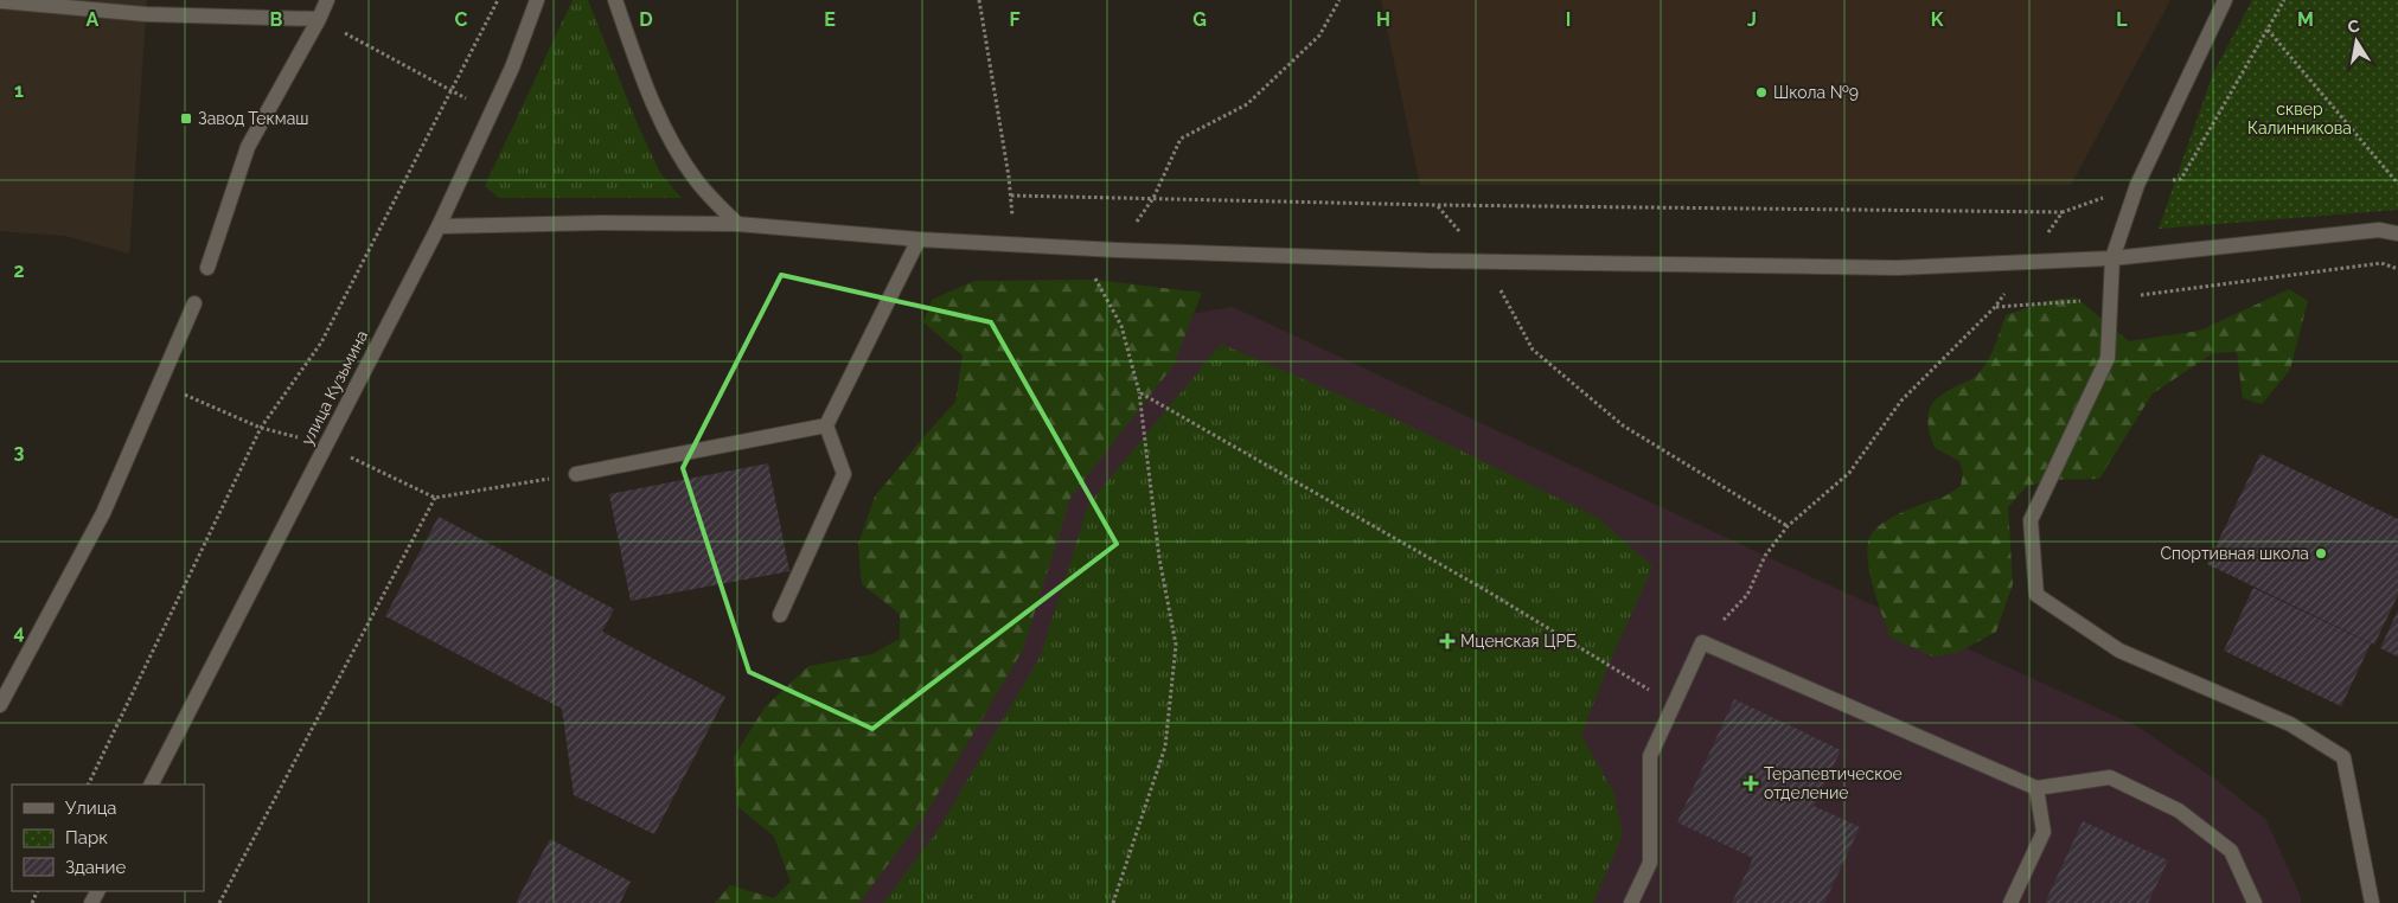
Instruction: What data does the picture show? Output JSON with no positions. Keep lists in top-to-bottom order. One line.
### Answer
{"streets":{"street":["улица Кузьмина"]},"parks":["сквер Калинникова"],"places":{"other":["Школа №9","Спортивная школа"],"transit":["Завод Текмаш"],"health":["Мценская ЦРБ","Терапевтическое отделение"]},"legend":["Улица","Парк","Здание"],"north":"top","grid":{"columns":["A","B","C","D","E","F","G","H","I","J","K","L","M"],"rows":["1","2","3","4"]}}
